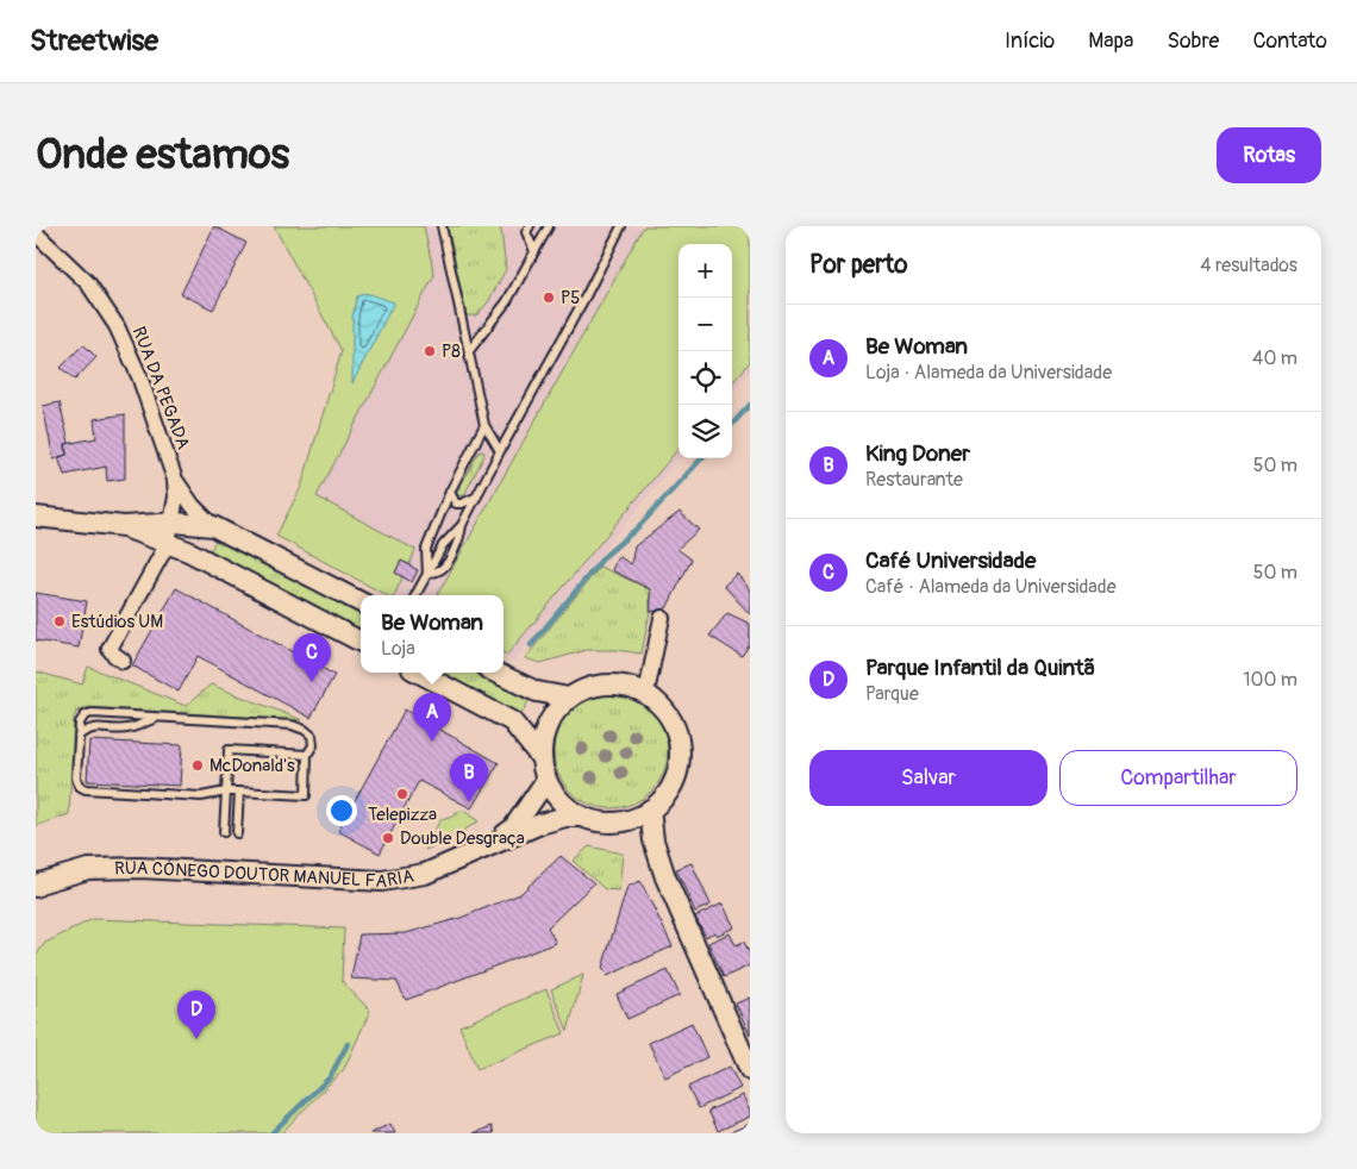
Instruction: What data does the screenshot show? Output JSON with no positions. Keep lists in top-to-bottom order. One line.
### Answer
{"streets":{"street":["RUA DA PEGADA","RUA CÓNEGO DOUTOR MANUEL FARIA"]},"places":["P5","P8","Estúdios UM","McDonald's","Telepizza","Double Desgraça"],"page":{"header":"Streetwise","nav":["Início","Mapa","Sobre","Contato"],"buttons":["Rotas",["Salvar","Compartilhar"]],"title":"Onde estamos","heading":["Por perto","4 resultados"],"map_buttons":["+","−"],"list":[{"mark":"A","name":"Be Woman","note":"Loja · Alameda da Universidade","value":"40 m"},{"mark":"B","name":"King Doner","note":"Restaurante","value":"50 m"},{"mark":"C","name":"Café Universidade","note":"Café · Alameda da Universidade","value":"50 m"},{"mark":"D","name":"Parque Infantil da Quintã","note":"Parque","value":"100 m"}],"popup":["Be Woman","Loja"],"pins":["C","A","B","D"]}}
